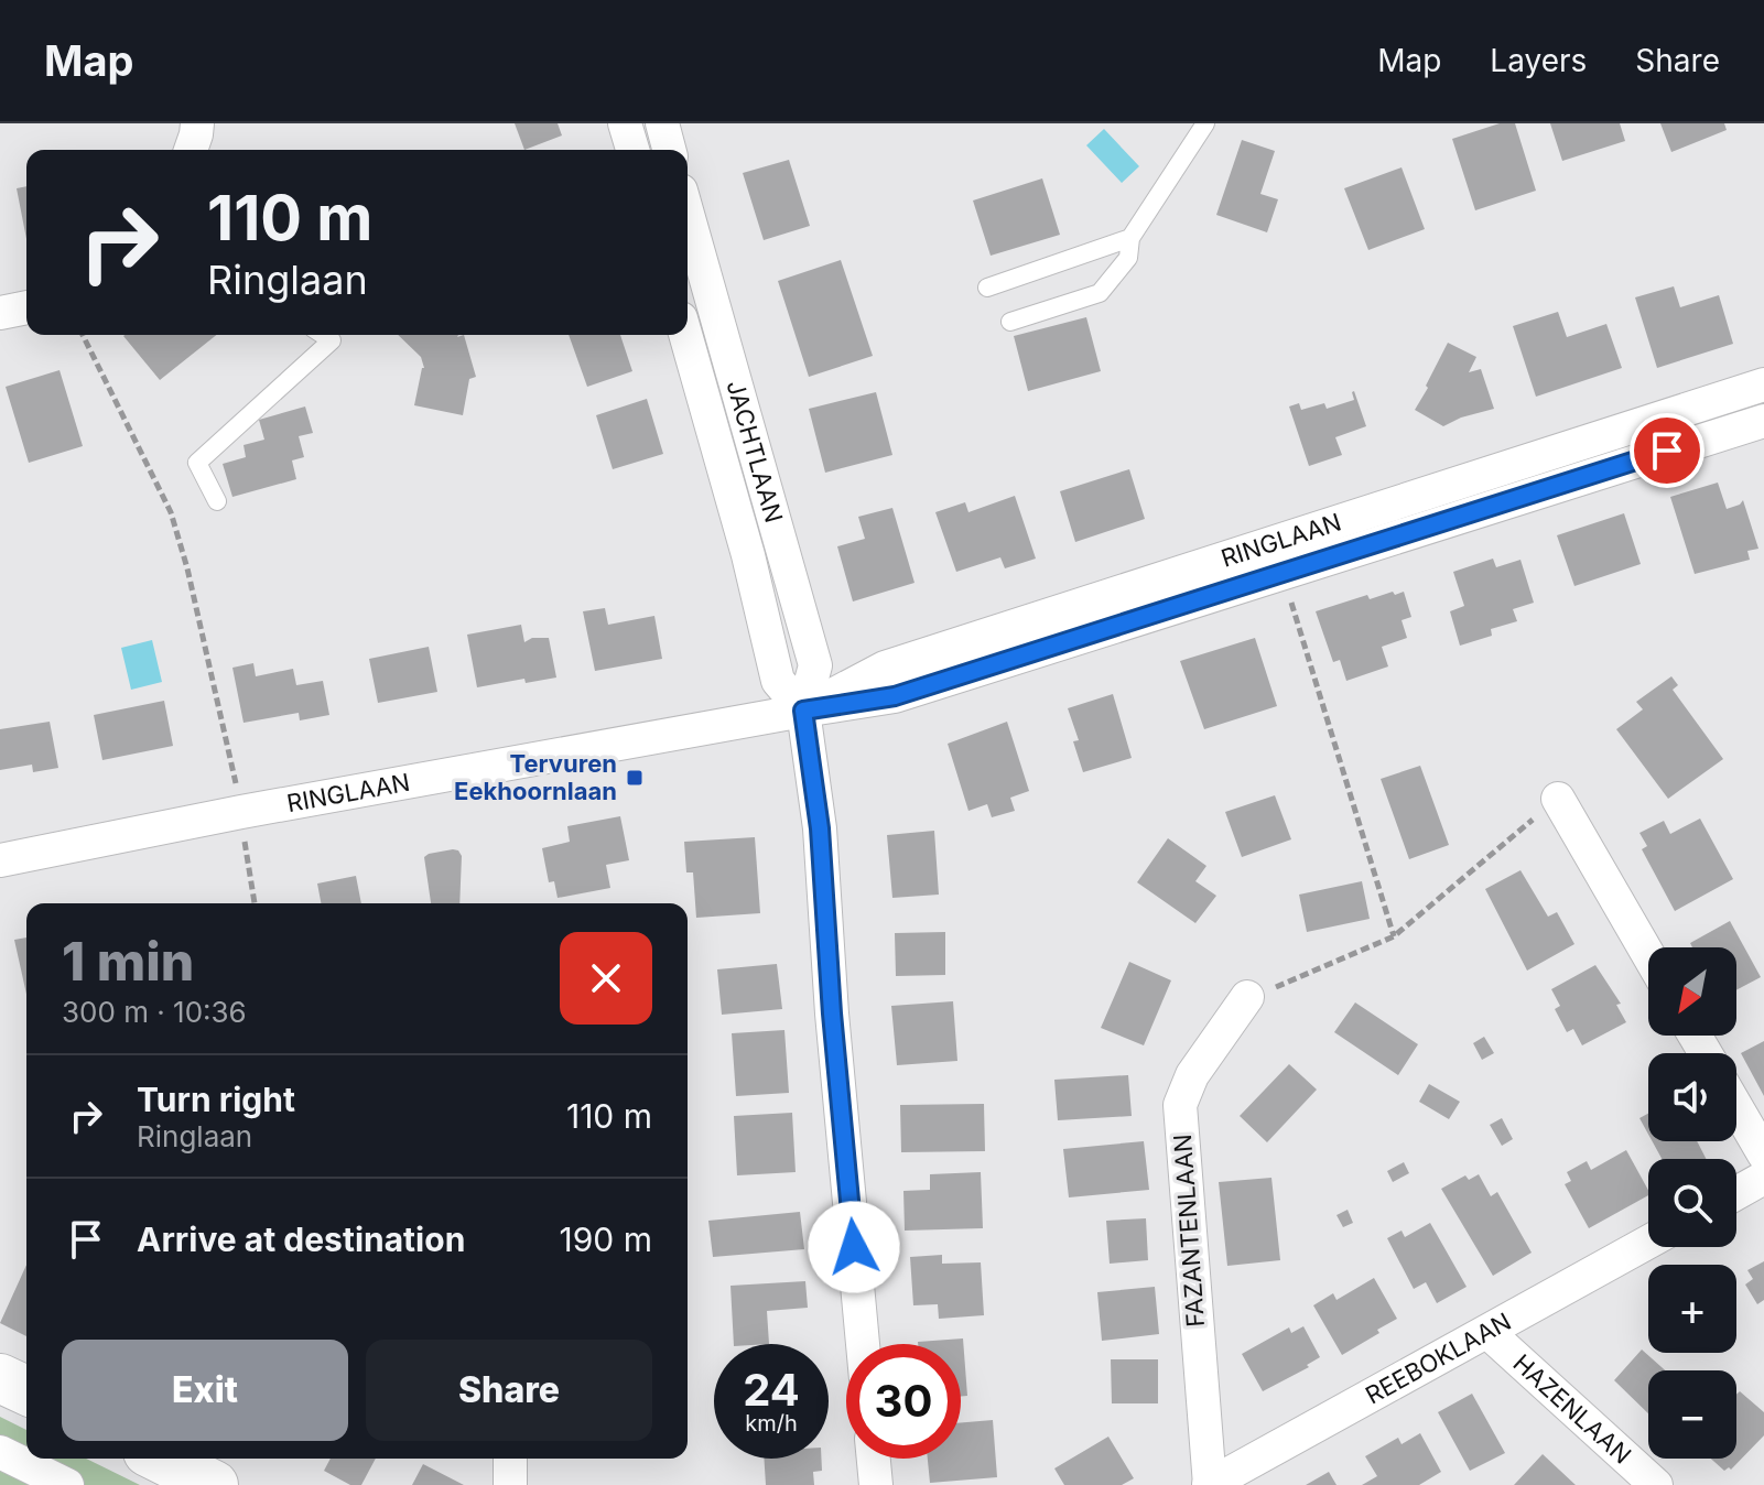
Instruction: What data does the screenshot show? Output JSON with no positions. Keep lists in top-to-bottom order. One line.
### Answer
{"streets":{"street":["JACHTLAAN","RINGLAAN","FAZANTENLAAN","REEBOKLAAN","HAZENLAAN"]},"crossings":[["JACHTLAAN","RINGLAAN"],["FAZANTENLAAN","REEBOKLAAN"],["REEBOKLAAN","HAZENLAAN"]],"places":{"transit":["Tervuren Eekhoornlaan"]},"north":"bottom left","page":{"header":"Map","nav":["Map","Layers","Share"],"turn":["110 m","Ringlaan"],"heading":["1 min","300 m · 10:36"],"map_buttons":["+","−"],"list":[{"name":"Turn right","note":"Ringlaan","value":"110 m"},{"name":"Arrive at destination","value":"190 m"}],"buttons":["Exit","Share"],"speed":"24 km/h","limit":"30"}}
